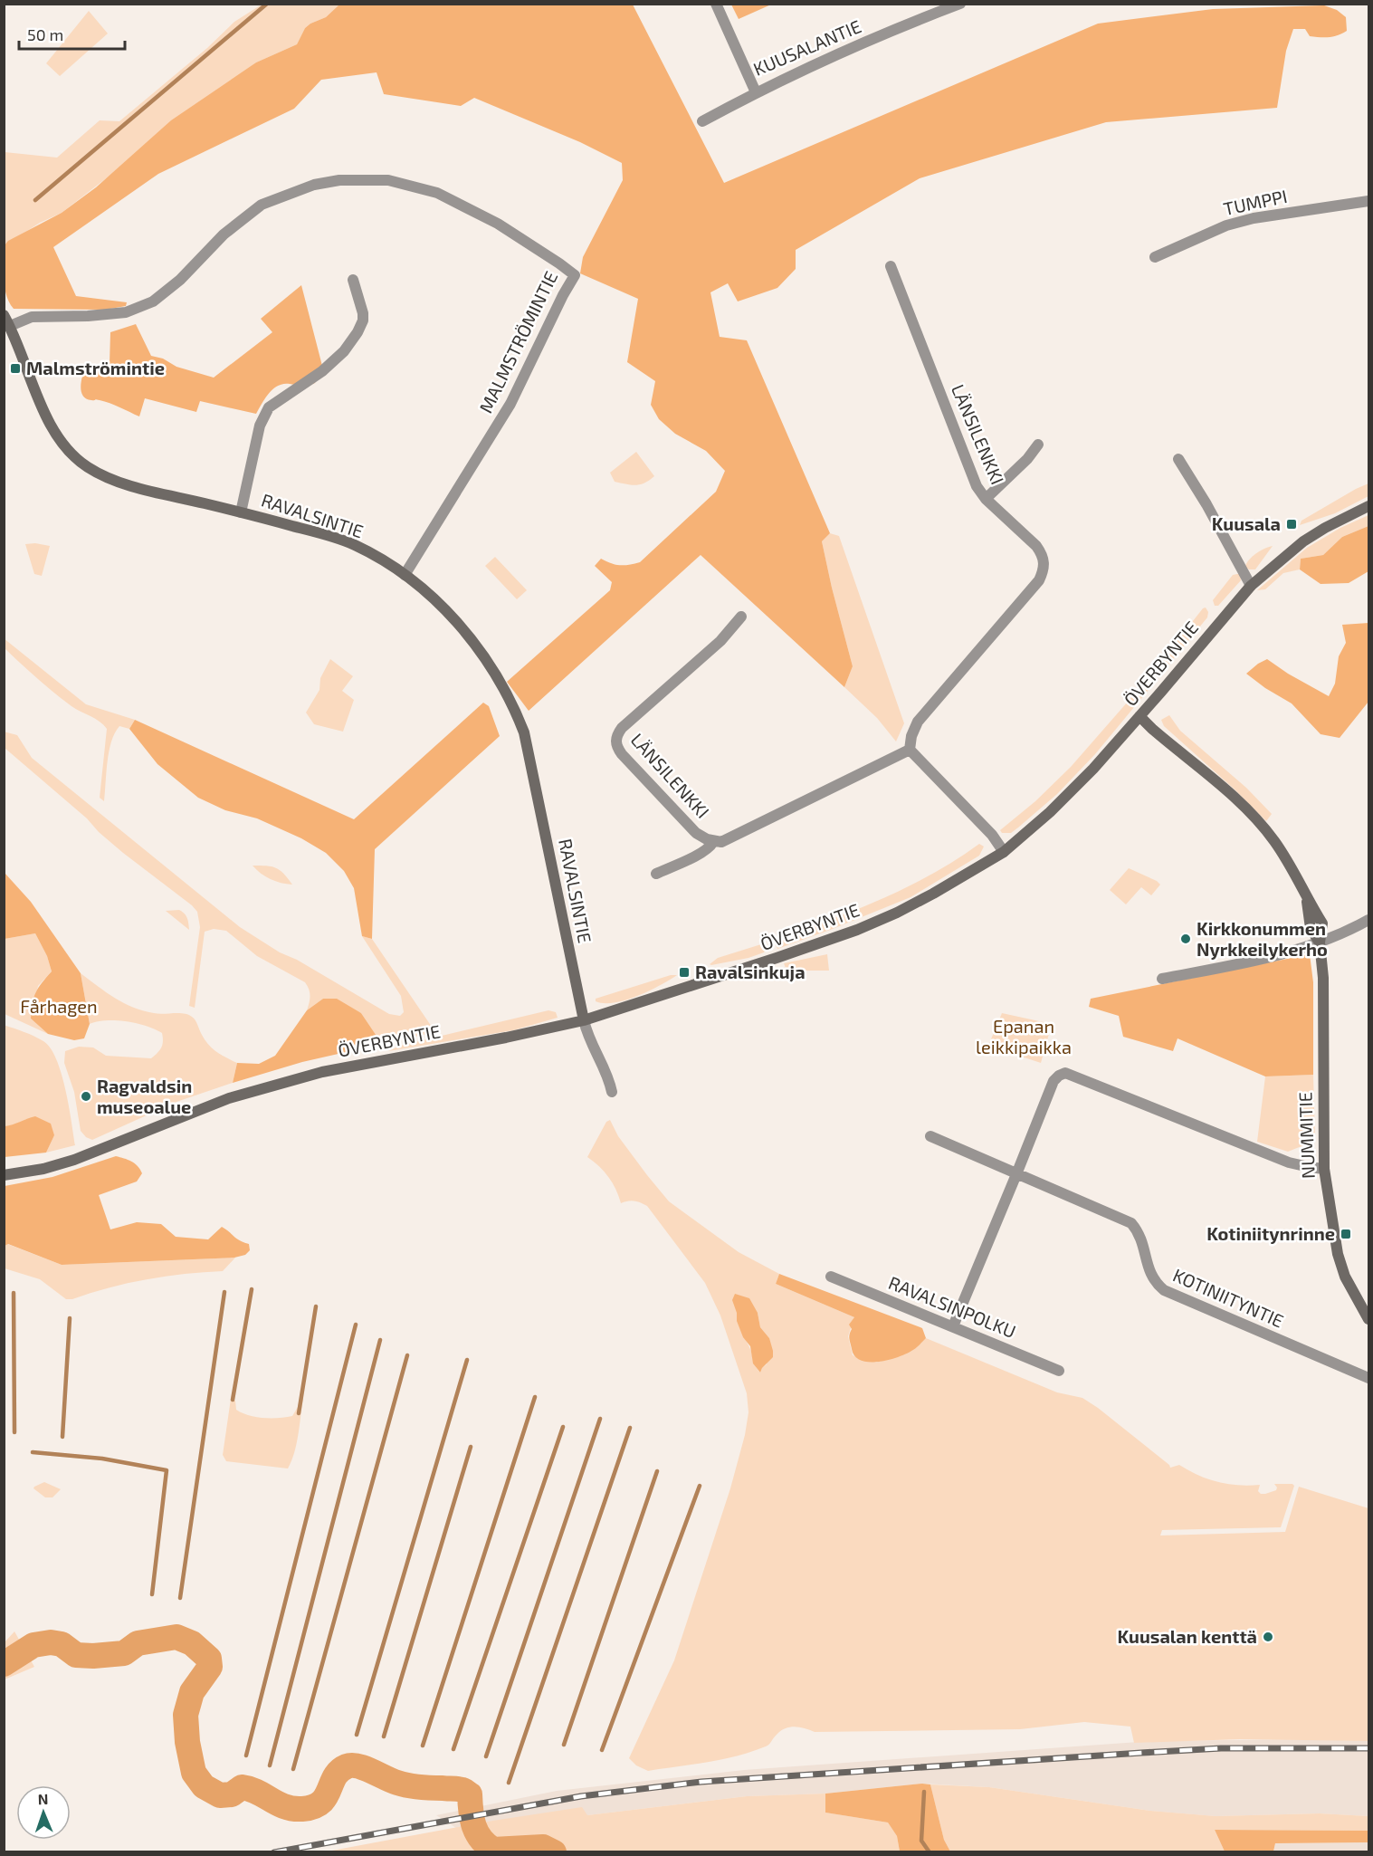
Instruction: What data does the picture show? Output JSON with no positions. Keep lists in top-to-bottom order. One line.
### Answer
{"streets":{"street":["KUUSALANTIE","TUMPPI","MALMSTRÖMINTIE","LÄNSILENKKI","RAVALSINTIE","ÖVERBYNTIE","NUMMITIE","KOTINIITYNTIE","RAVALSINPOLKU"]},"crossings":[["MALMSTRÖMINTIE","RAVALSINTIE"],["RAVALSINTIE","ÖVERBYNTIE"],["ÖVERBYNTIE","NUMMITIE"]],"parks":["Fårhagen","Epanan leikkipaikka"],"places":{"transit":["Malmströmintie","Kuusala","Ravalsinkuja","Kotiniitynrinne"],"other":["Kirkkonummen Nyrkkeilykerho","Ragvaldsin museoalue","Kuusalan kenttä"]},"scale_bar":"50 m","north":"top"}
